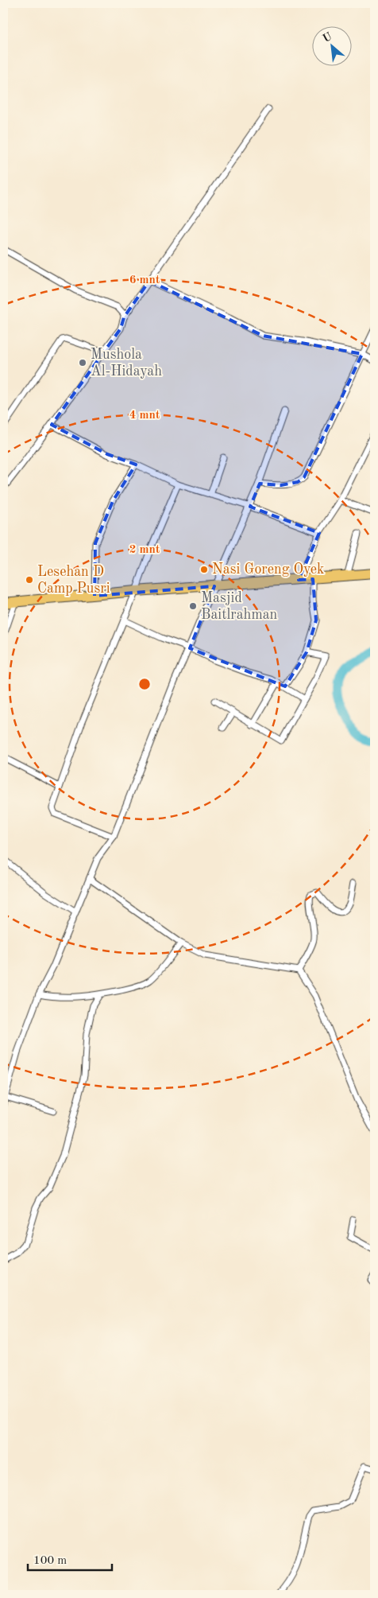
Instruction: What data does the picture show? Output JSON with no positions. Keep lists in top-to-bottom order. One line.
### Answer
{"places":["Mushola Al-Hidayah","Nasi Goreng Oyek","Lesehan D Camp Pusri","Masjid Baitlrahman"],"scale_bar":"100 m","north":"top left","rings":["6 mnt","4 mnt","2 mnt"]}
